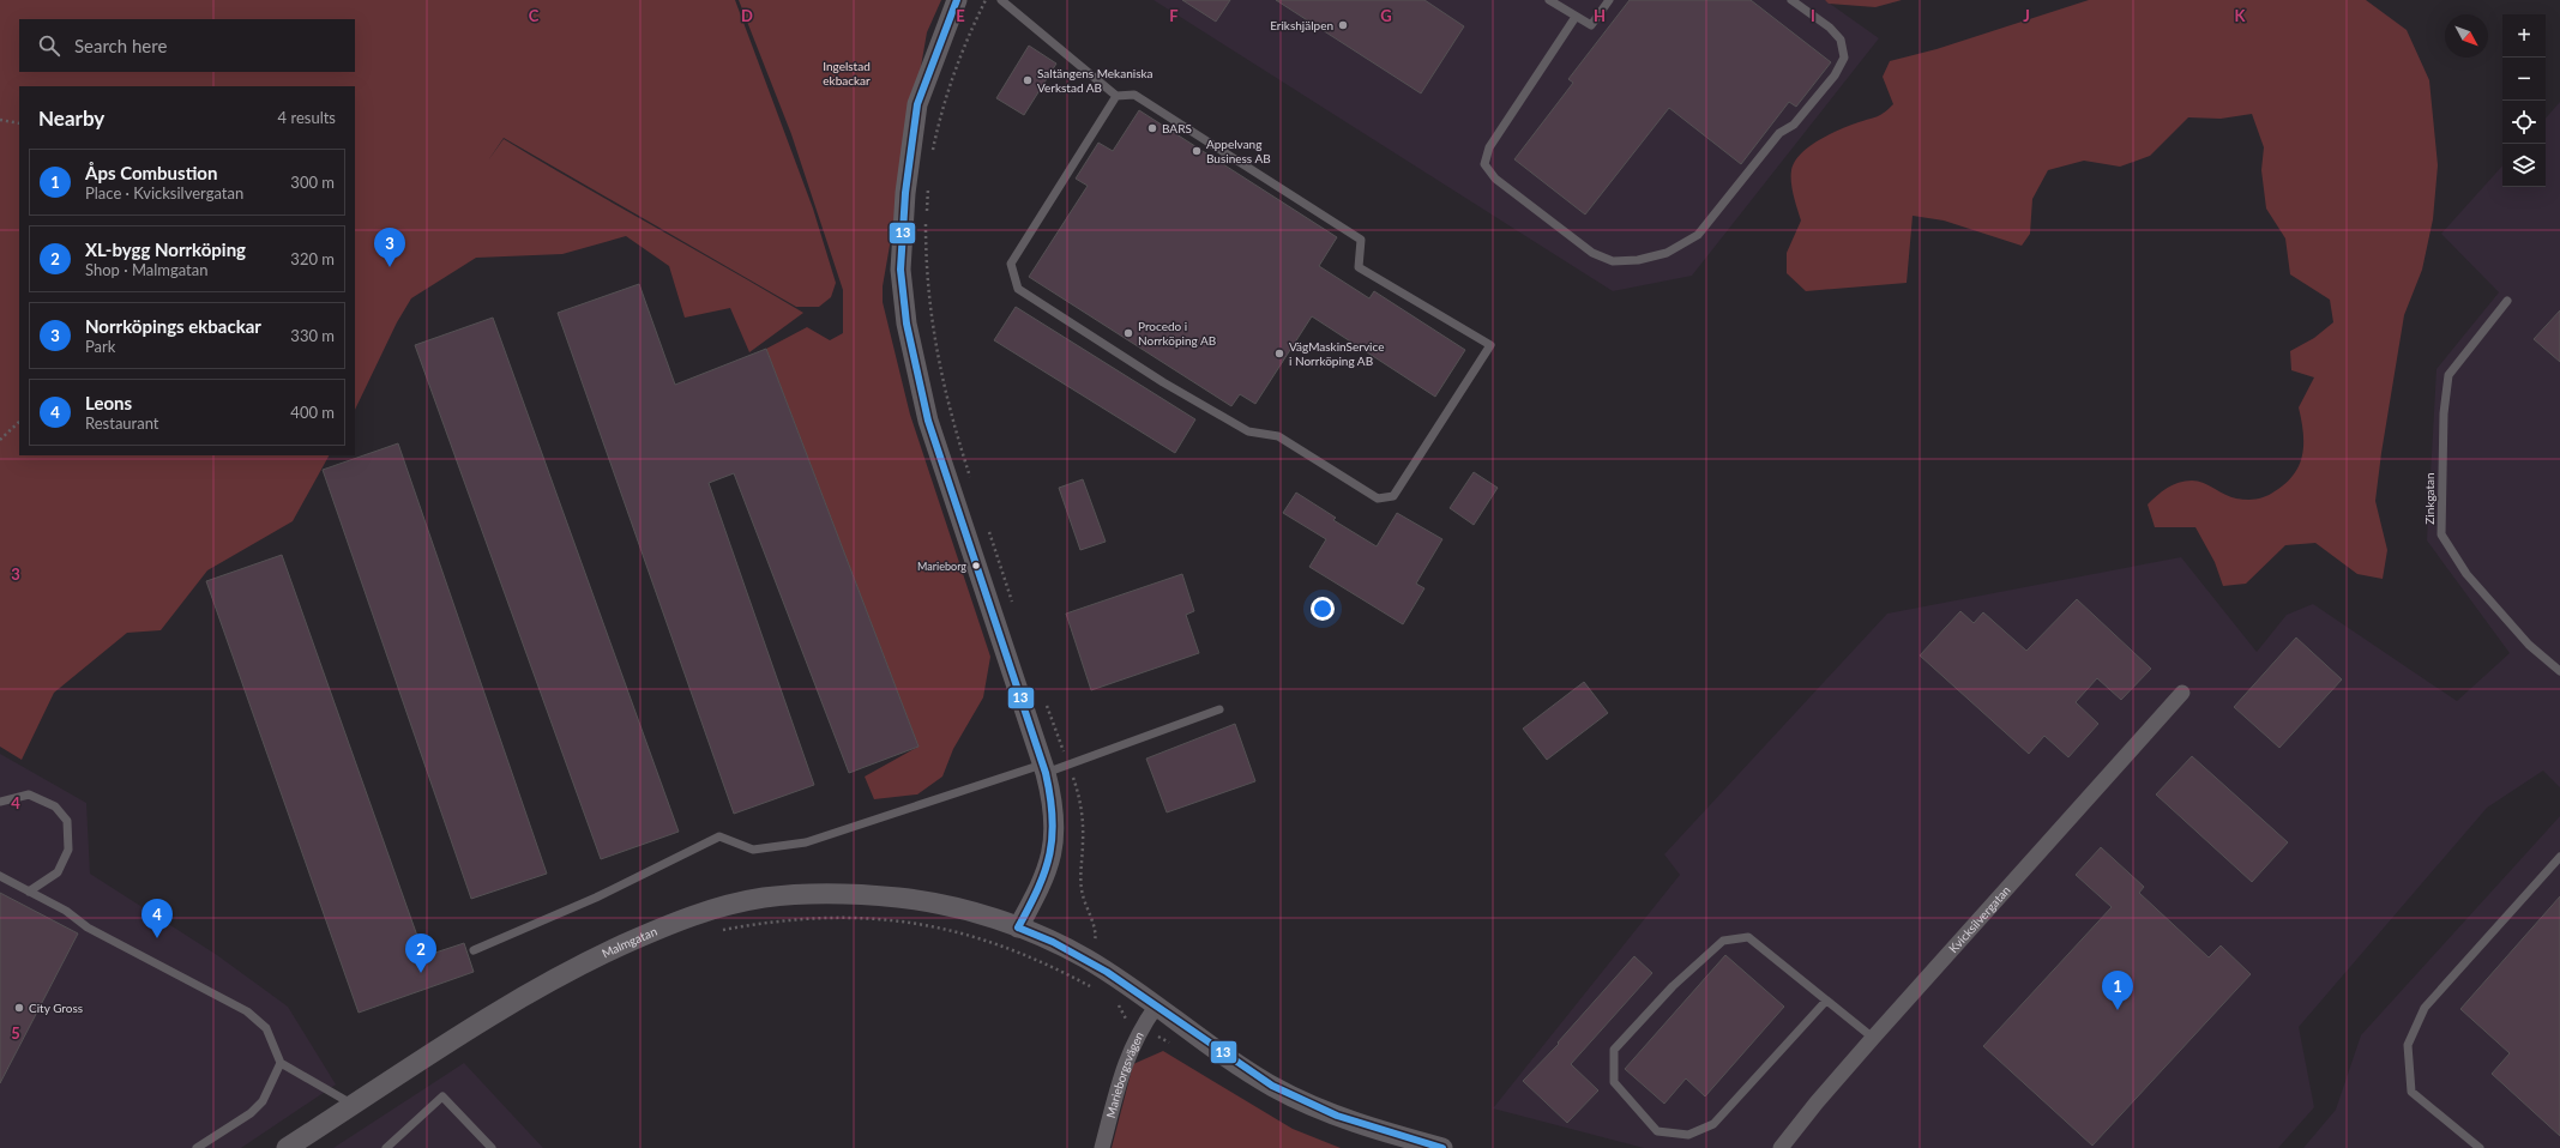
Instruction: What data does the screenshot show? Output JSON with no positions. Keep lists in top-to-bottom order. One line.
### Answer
{"streets":{"street":["Kvicksilvergatan","Malmgatan","Marieborgsvägen"],"lane":["Zinkgatan"]},"crossings":[["Malmgatan","Marieborgsvägen"]],"parks":["Ingelstad ekbackar"],"places":["Erikshjälpen","Saltängens Mekaniska Verkstad AB","BARS","Appelvang Business AB","Procedo i Norrköping AB","VägMaskinService i Norrköping AB","Marieborg","City Gross"],"lines":["transit line 13"],"north":"bottom right","page":{"map_buttons":["+","−"],"search":"Search here","heading":["Nearby","4 results"],"list":[{"mark":"1","name":"Åps Combustion","note":"Place · Kvicksilvergatan","value":"300 m"},{"mark":"2","name":"XL-bygg Norrköping","note":"Shop · Malmgatan","value":"320 m"},{"mark":"3","name":"Norrköpings ekbackar","note":"Park","value":"330 m"},{"mark":"4","name":"Leons","note":"Restaurant","value":"400 m"}],"pins":["3","4","2","1"]},"grid":{"columns":["C","D","E","F","G","H","I","J","K"],"rows":["3","4","5"]}}
